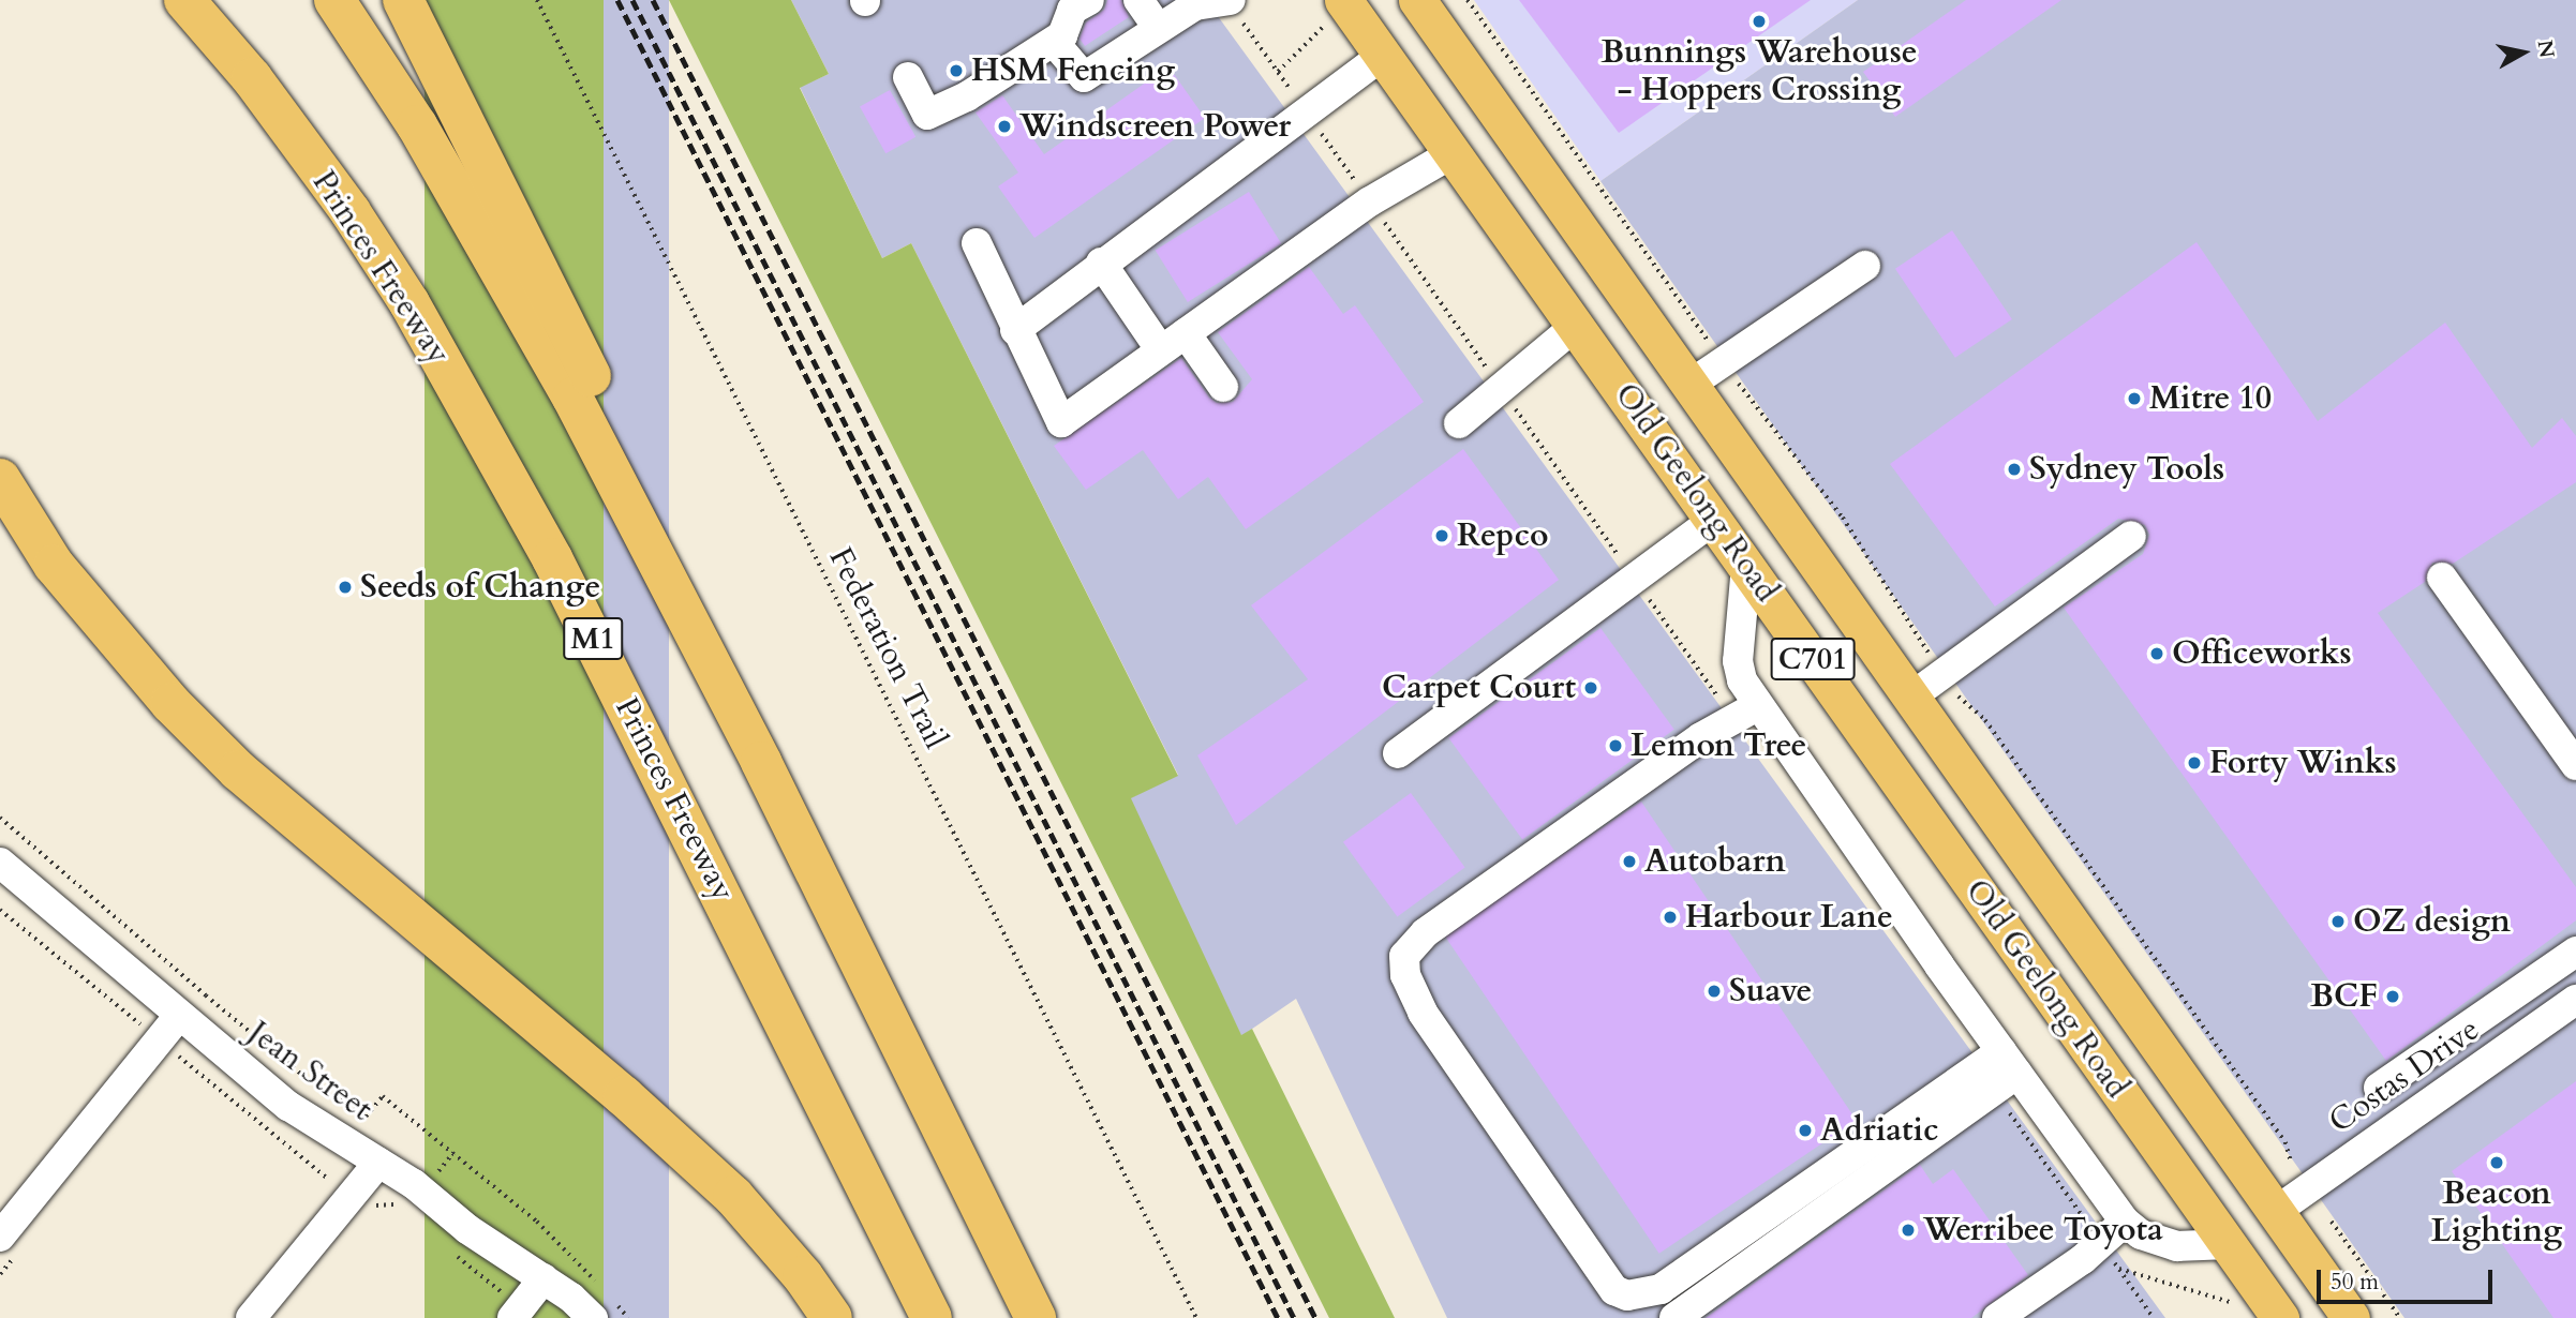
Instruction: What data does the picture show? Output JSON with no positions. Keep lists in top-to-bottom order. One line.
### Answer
{"streets":{"highway":["Princes Freeway","M1"],"main road":["Old Geelong Road","C701"],"street":["Jean Street","Costas Drive"],"path":["Federation Trail"]},"crossings":[["Old Geelong Road","Costas Drive"]],"places":["Bunnings Warehouse - Hoppers Crossing","HSM Fencing","Windscreen Power","Mitre 10","Sydney Tools","Repco","Seeds of Change","Officeworks","Carpet Court","Lemon Tree","Forty Winks","Autobarn","Harbour Lane","OZ design","Suave","BCF","Adriatic","Beacon Lighting","Werribee Toyota"],"scale_bar":"50 m","north":"right"}
